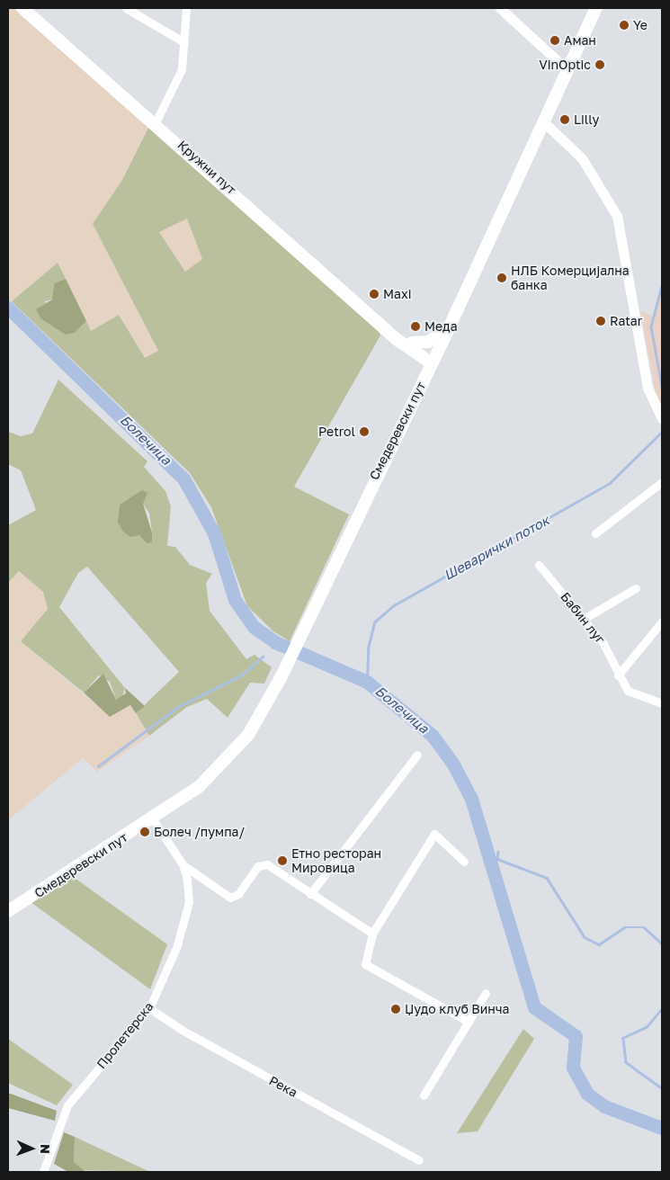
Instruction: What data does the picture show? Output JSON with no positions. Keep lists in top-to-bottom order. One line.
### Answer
{"streets":{"main road":["Кружни пут","Смедеревски пут"],"street":["Бабин луг","Пролетерска","Река"]},"crossings":[["Кружни пут","Смедеревски пут"],["Пролетерска","Река"]],"water":["Болечица","Шеварички поток"],"places":["Ye","Аман","VinOptic","Lilly","НЛБ Комерцијална банка","Maxi","Ratar","Меда","Petrol","Болеч /пумпа/","Етно ресторан Мировица","Џудо клуб Винча"],"north":"right"}
